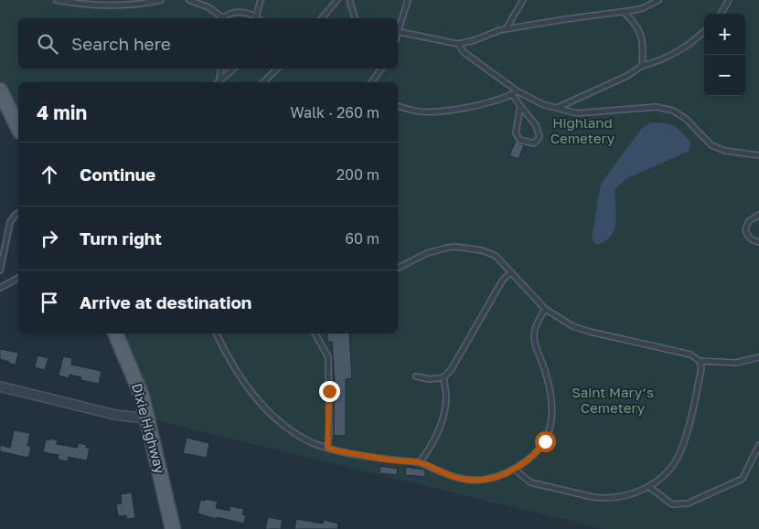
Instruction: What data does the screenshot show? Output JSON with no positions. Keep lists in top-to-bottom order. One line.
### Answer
{"streets":{"main road":["Dixie Highway"]},"parks":["Highland Cemetery","Saint Mary’s Cemetery"],"page":{"map_buttons":["+","−"],"search":"Search here","heading":["4 min","Walk · 260 m"],"list":[["Continue","200 m"],["Turn right","60 m"],"Arrive at destination"]}}
